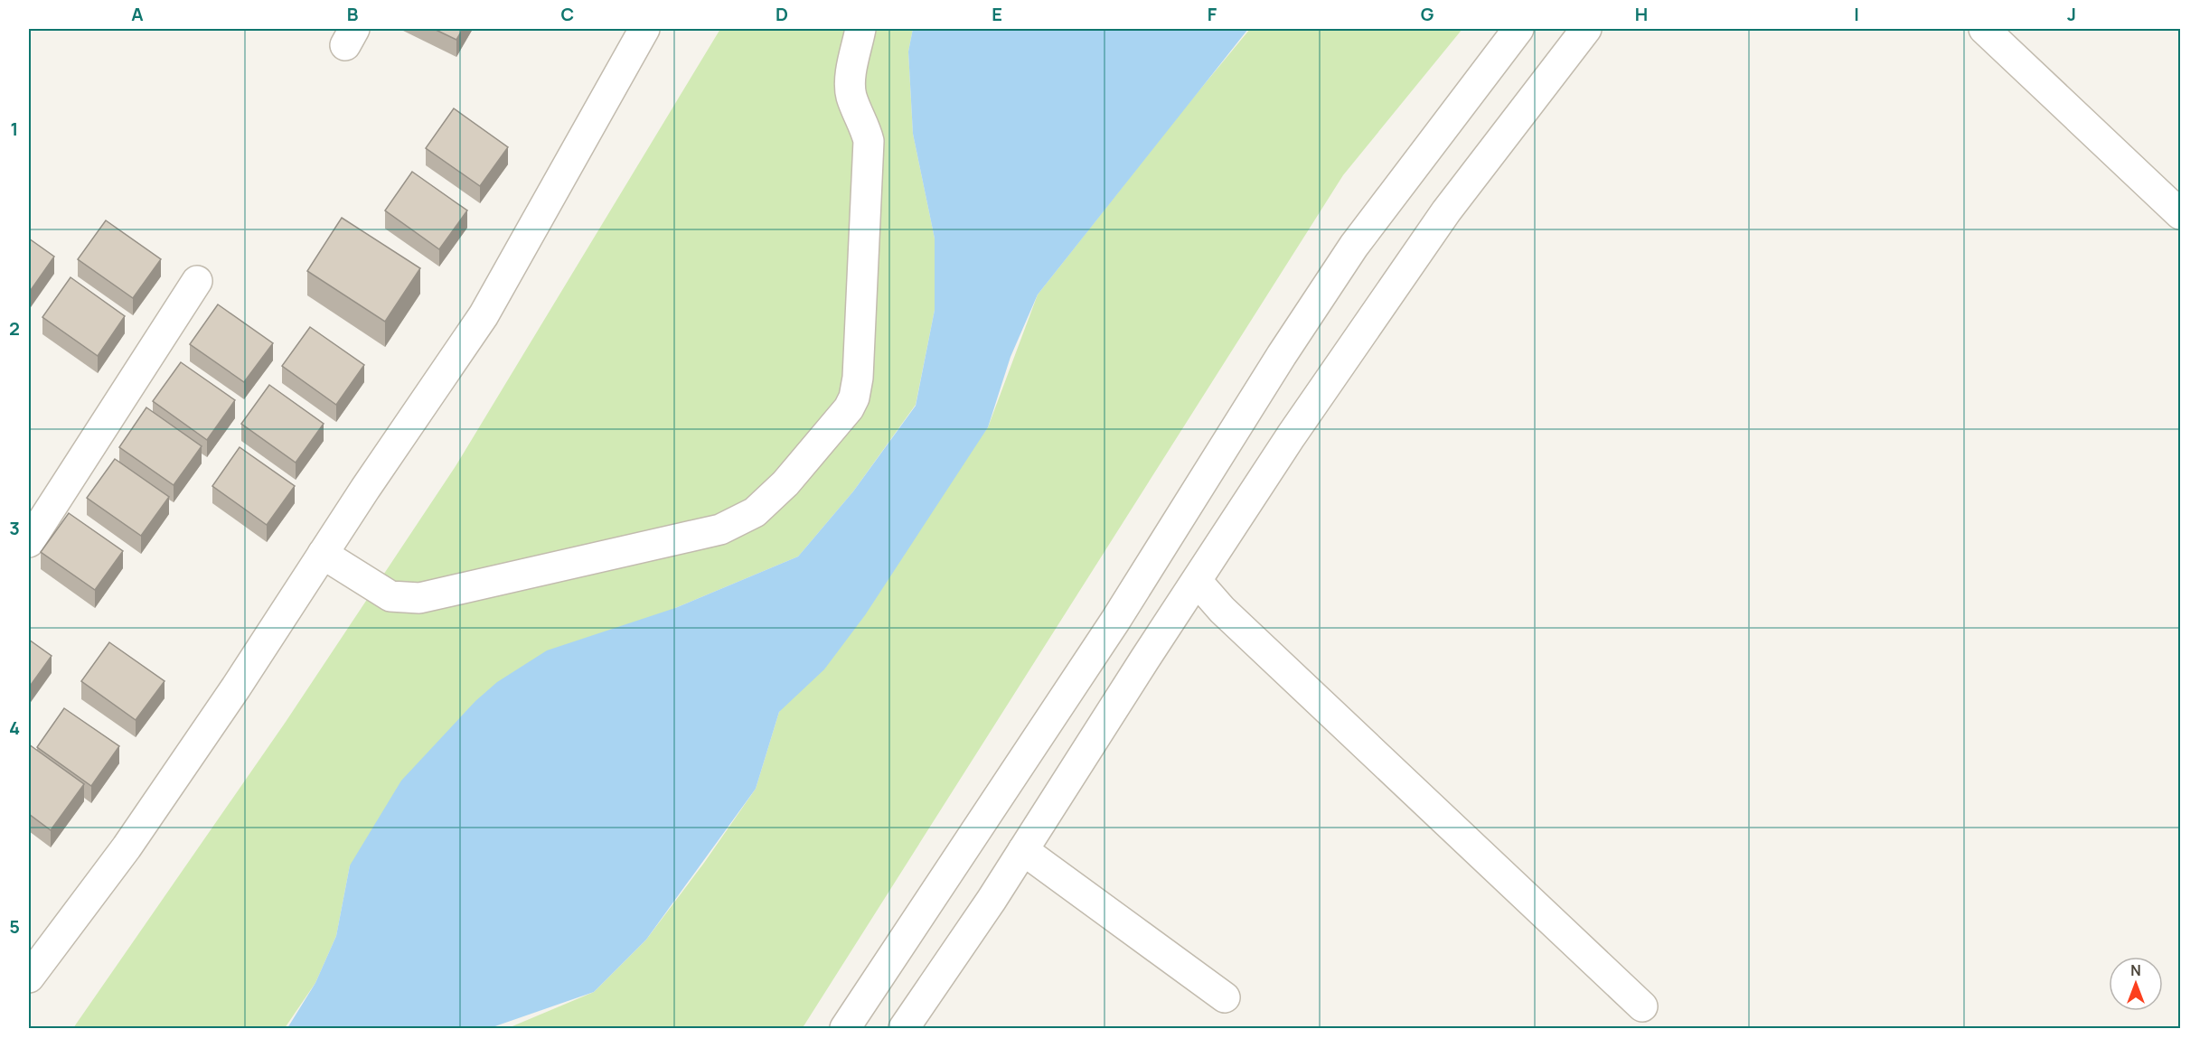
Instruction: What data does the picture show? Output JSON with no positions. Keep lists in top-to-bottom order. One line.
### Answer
{"north":"top","grid":{"columns":["A","B","C","D","E","F","G","H","I","J"],"rows":["1","2","3","4","5"]}}
